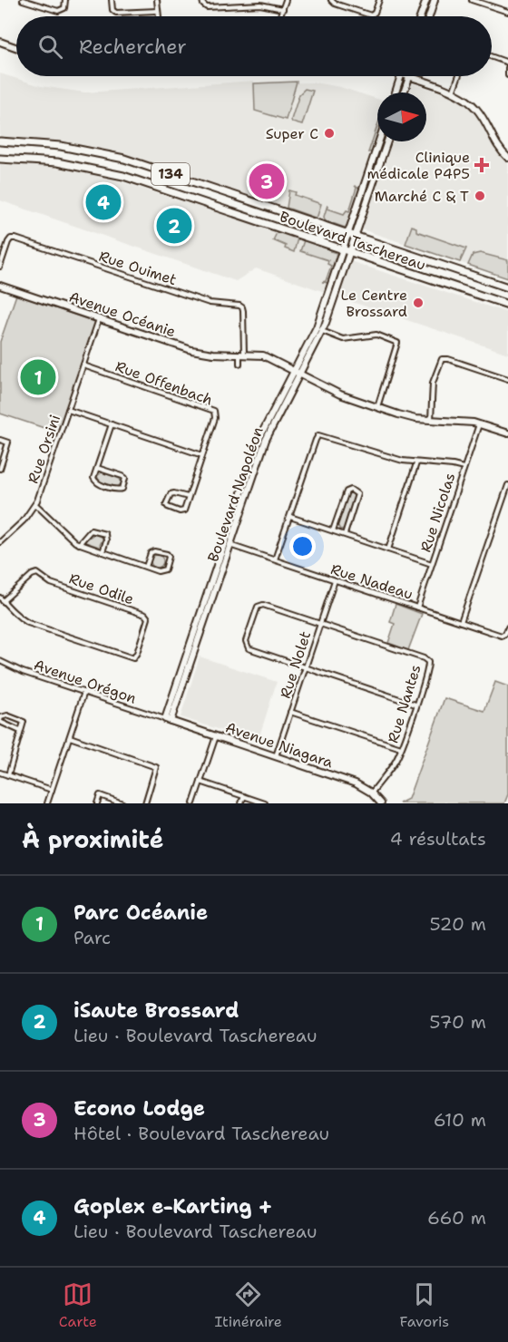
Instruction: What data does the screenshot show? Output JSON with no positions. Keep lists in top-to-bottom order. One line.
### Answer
{"streets":{"main road":["134","Boulevard Taschereau"],"street":["Rue Ouimet","Avenue Océanie","Rue Offenbach","Rue Orsini","Boulevard Napoléon","Rue Nicolas","Rue Nadeau","Rue Odile","Rue Nolet","Avenue Orégon","Rue Nantes","Avenue Niagara"]},"crossings":[["Boulevard Taschereau","Boulevard Napoléon"],["Rue Ouimet","Avenue Océanie"],["Avenue Océanie","Rue Orsini"],["Avenue Océanie","Boulevard Napoléon"],["Avenue Océanie","Rue Nicolas"],["Rue Offenbach","Rue Orsini"],["Boulevard Napoléon","Rue Nadeau"],["Boulevard Napoléon","Avenue Orégon"],["Boulevard Napoléon","Avenue Niagara"],["Rue Nicolas","Rue Nadeau"],["Rue Nadeau","Rue Nolet"],["Rue Nolet","Rue Nantes"],["Rue Nolet","Avenue Niagara"],["Avenue Orégon","Avenue Niagara"],["Rue Nantes","Avenue Niagara"]],"places":{"other":["Super C","Marché C & T","Le Centre Brossard"],"health":["Clinique médicale P4P5"]},"north":"right","page":{"search":"Rechercher","pins":["3","4","2","1"],"heading":["À proximité","4 résultats"],"list":[{"mark":"1","name":"Parc Océanie","note":"Parc","value":"520 m"},{"mark":"2","name":"iSaute Brossard","note":"Lieu · Boulevard Taschereau","value":"570 m"},{"mark":"3","name":"Econo Lodge","note":"Hôtel · Boulevard Taschereau","value":"610 m"},{"mark":"4","name":"Goplex e-Karting +","note":"Lieu · Boulevard Taschereau","value":"660 m"}],"nav":["Carte","Itinéraire","Favoris"]}}
